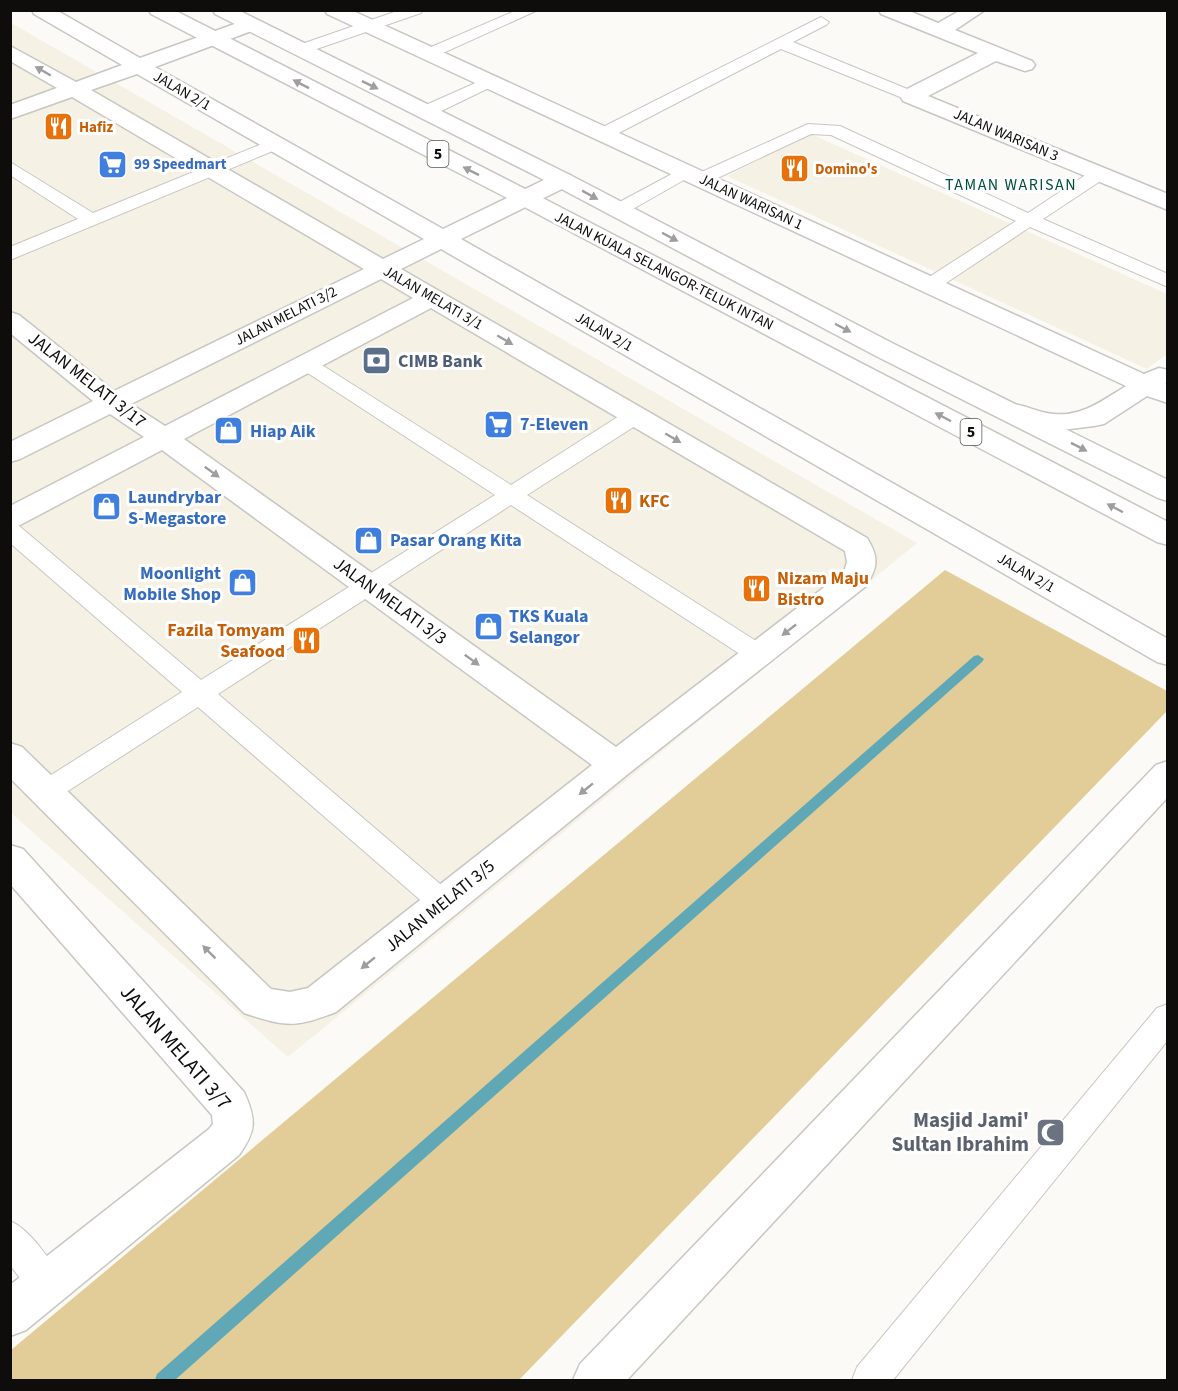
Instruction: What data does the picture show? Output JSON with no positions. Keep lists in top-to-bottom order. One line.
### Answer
{"streets":{"main road":["JALAN 2/1","JALAN WARISAN 3","5","JALAN WARISAN 1","JALAN KUALA SELANGOR-TELUK INTAN","JALAN MELATI 3/1","JALAN MELATI 3/2","JALAN MELATI 3/17","JALAN MELATI 3/3","JALAN MELATI 3/5","JALAN MELATI 3/7"]},"crossings":[["JALAN 2/1","JALAN MELATI 3/2"],["JALAN KUALA SELANGOR-TELUK INTAN","JALAN MELATI 3/2"],["JALAN MELATI 3/1","JALAN MELATI 3/2"],["JALAN MELATI 3/1","JALAN MELATI 3/5"],["JALAN MELATI 3/2","JALAN MELATI 3/17"],["JALAN MELATI 3/17","JALAN MELATI 3/3"],["JALAN MELATI 3/3","JALAN MELATI 3/5"]],"one_way":["JALAN MELATI 3/3"],"districts":["TAMAN WARISAN"],"places":{"restaurant":["Hafiz","Domino's","KFC","Nizam Maju Bistro","Fazila Tomyam Seafood"],"supermarket":["99 Speedmart","7-Eleven"],"bank":["CIMB Bank"],"shop":["Hiap Aik","Laundrybar S-Megastore","Pasar Orang Kita","Moonlight Mobile Shop","TKS Kuala Selangor"],"mosque":["Masjid Jami' Sultan Ibrahim"]}}
